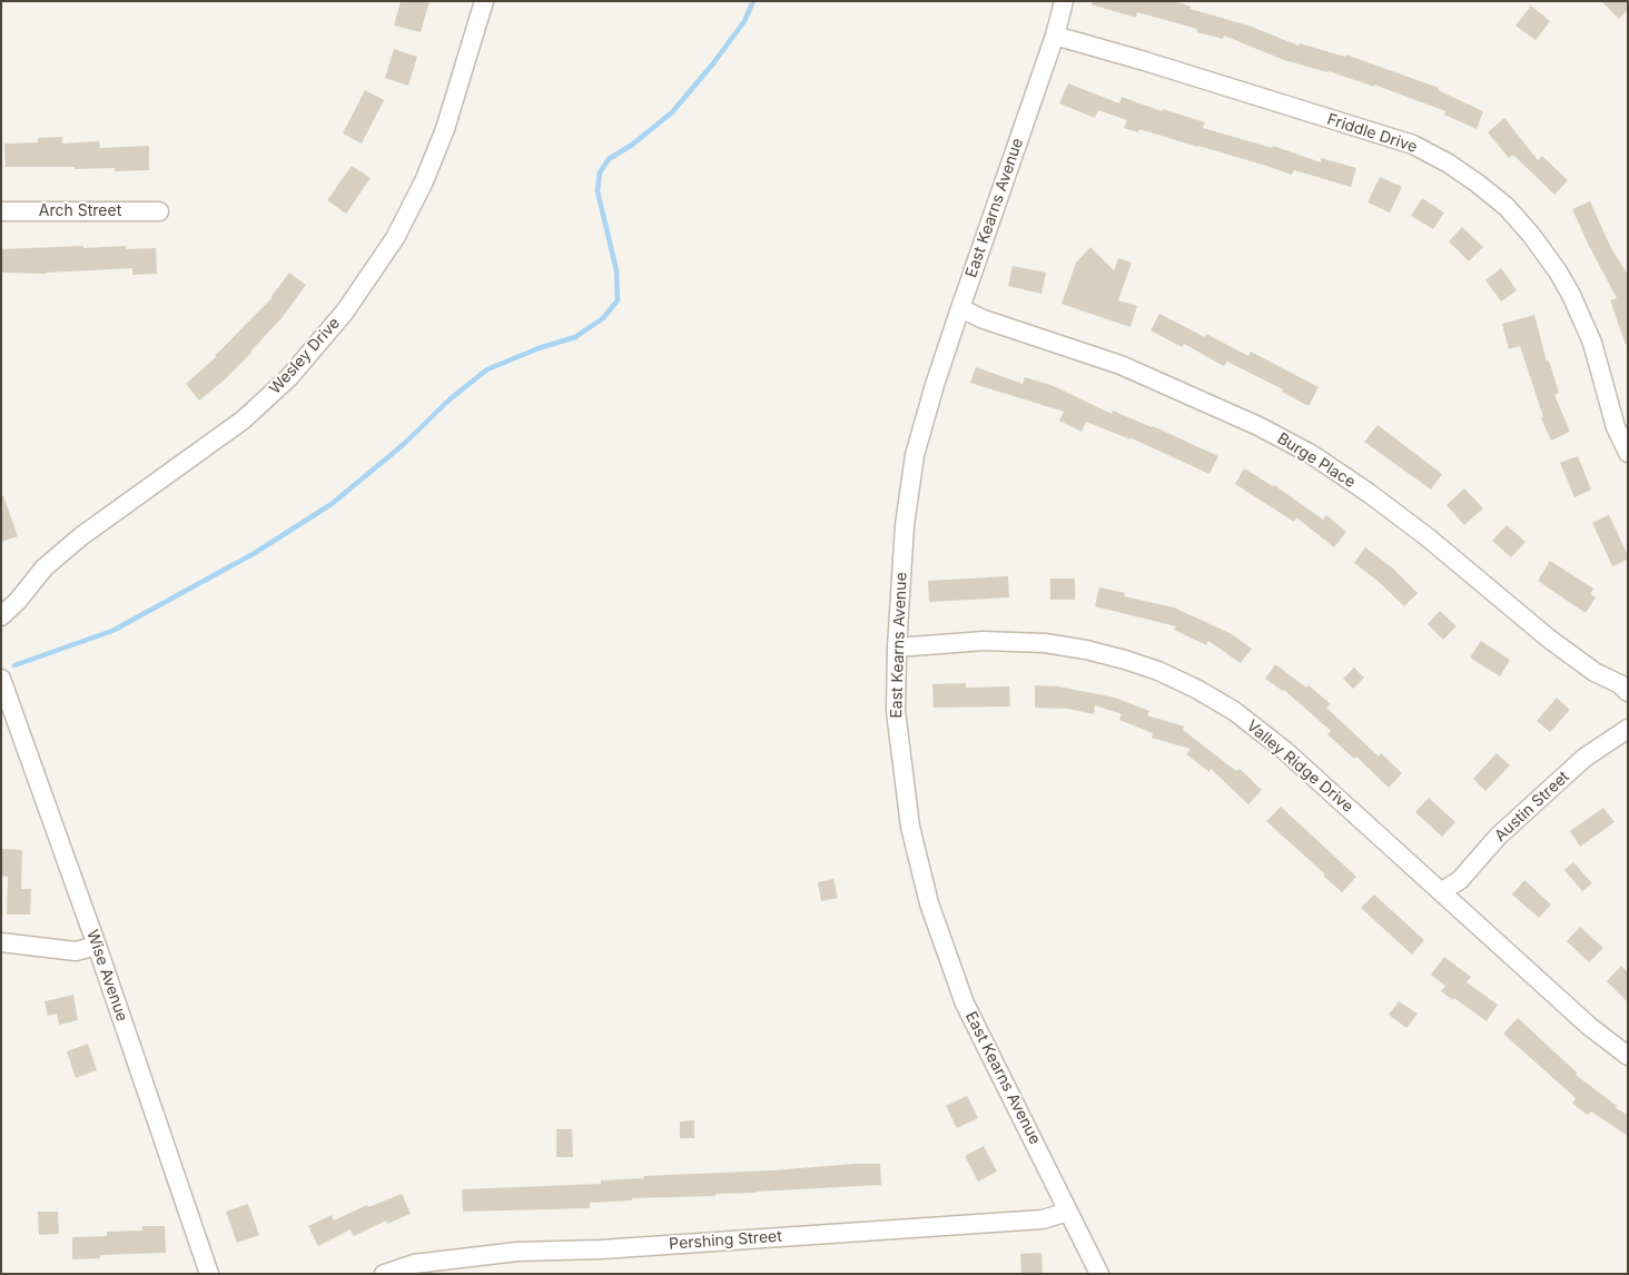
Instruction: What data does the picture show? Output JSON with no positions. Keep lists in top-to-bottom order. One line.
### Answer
{"streets":{"street":["Friddle Drive","East Kearns Avenue","Arch Street","Wesley Drive","Burge Place","Valley Ridge Drive","Austin Street","Wise Avenue","Pershing Street"]},"crossings":[["Friddle Drive","East Kearns Avenue"],["East Kearns Avenue","Burge Place"],["East Kearns Avenue","Valley Ridge Drive"],["East Kearns Avenue","Pershing Street"],["Valley Ridge Drive","Austin Street"]]}
